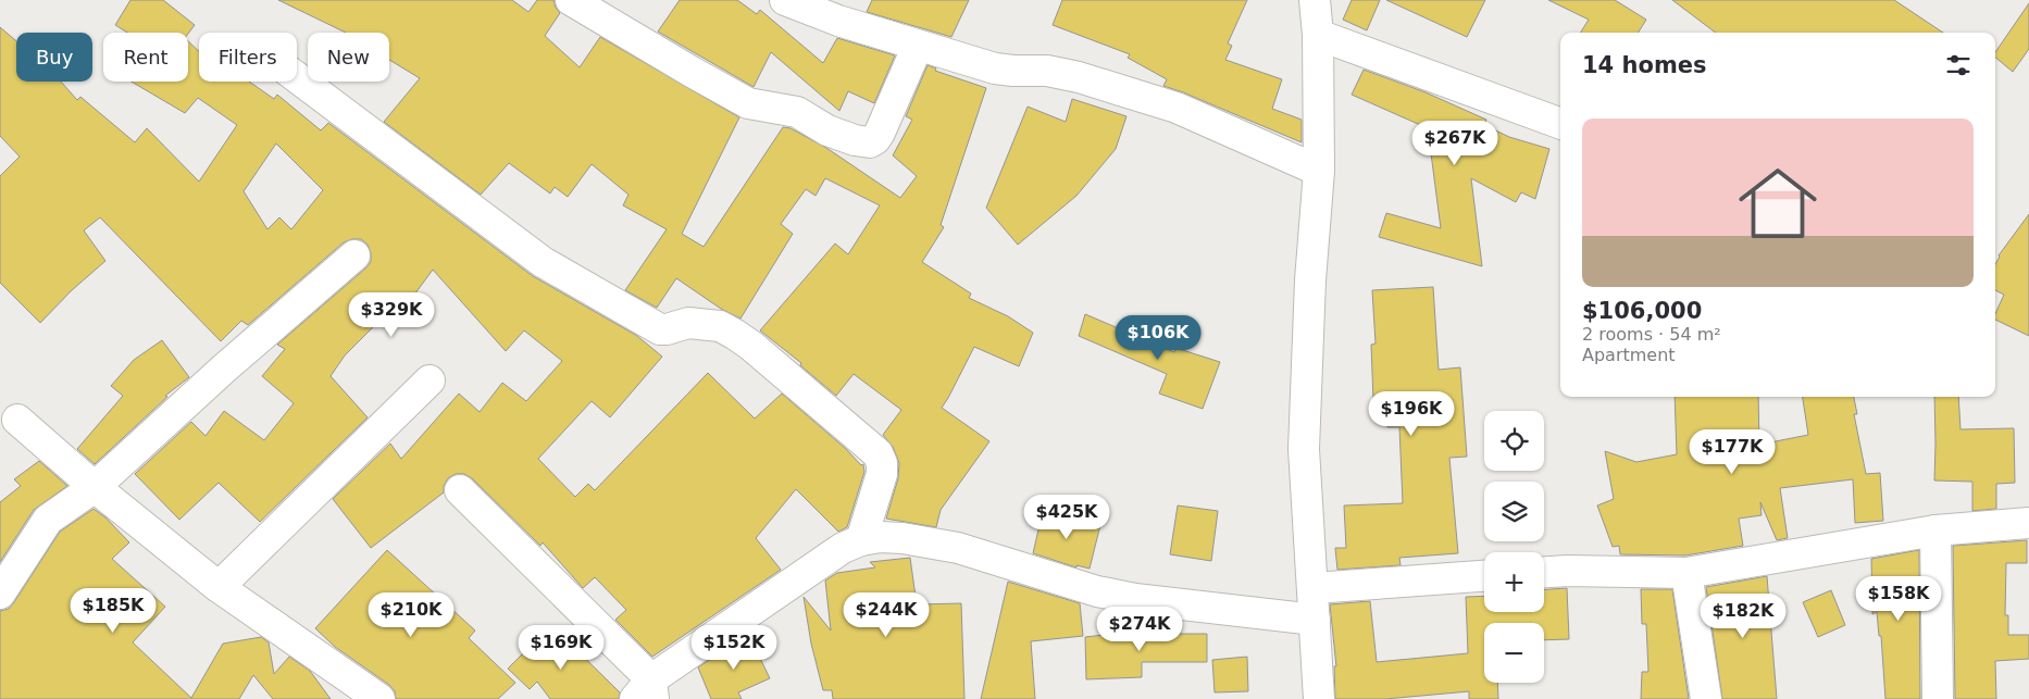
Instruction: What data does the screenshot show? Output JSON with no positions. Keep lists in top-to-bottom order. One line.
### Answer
{"page":{"chip":["Buy","Rent","Filters","New"],"heading":"14 homes","list":[{"name":"$106,000","note":"2 rooms · 54 m² · Apartment"}],"price":["$267K","$329K","$106K","$196K","$177K","$425K","$158K","$185K","$210K","$244K","$182K","$274K","$169K","$152K"],"map_buttons":["+","−"]}}
